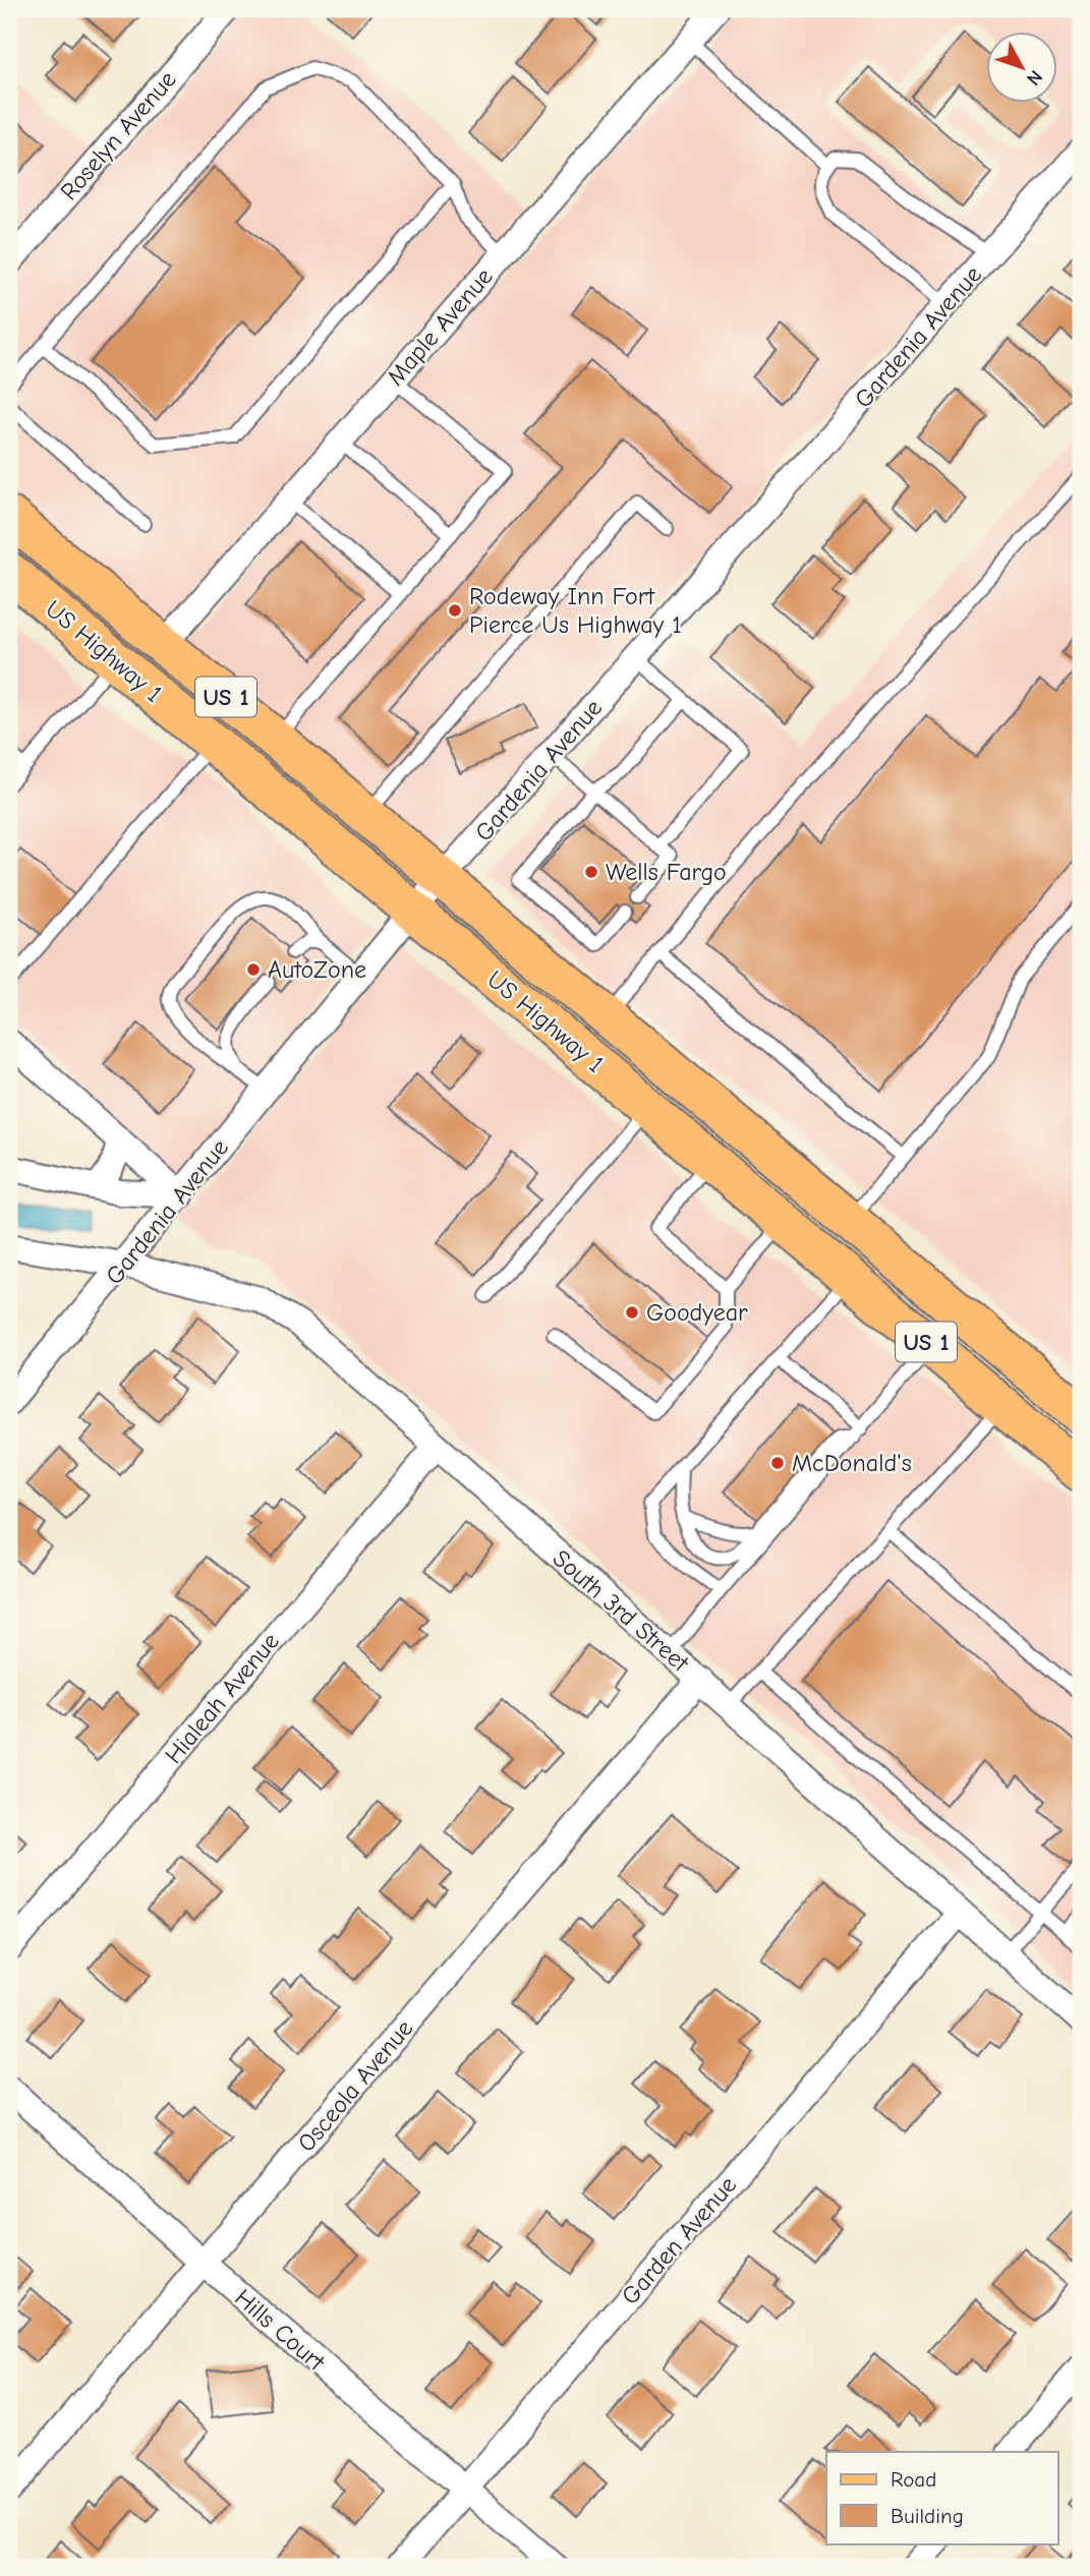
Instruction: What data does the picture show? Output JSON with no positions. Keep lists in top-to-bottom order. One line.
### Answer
{"streets":{"main road":["US Highway 1","US 1"],"street":["Roselyn Avenue","Maple Avenue","Gardenia Avenue","South 3rd Street","Hialeah Avenue","Osceola Avenue","Garden Avenue","Hills Court"]},"crossings":[["Maple Avenue","US Highway 1"],["Gardenia Avenue","US Highway 1"],["Gardenia Avenue","South 3rd Street"],["South 3rd Street","Hialeah Avenue"],["South 3rd Street","Osceola Avenue"],["South 3rd Street","Garden Avenue"],["Osceola Avenue","Hills Court"],["Garden Avenue","Hills Court"]],"places":["Rodeway Inn Fort Pierce Us Highway 1","Wells Fargo","AutoZone","Goodyear","McDonald's"],"legend":["Road","Building"],"north":"bottom right"}
